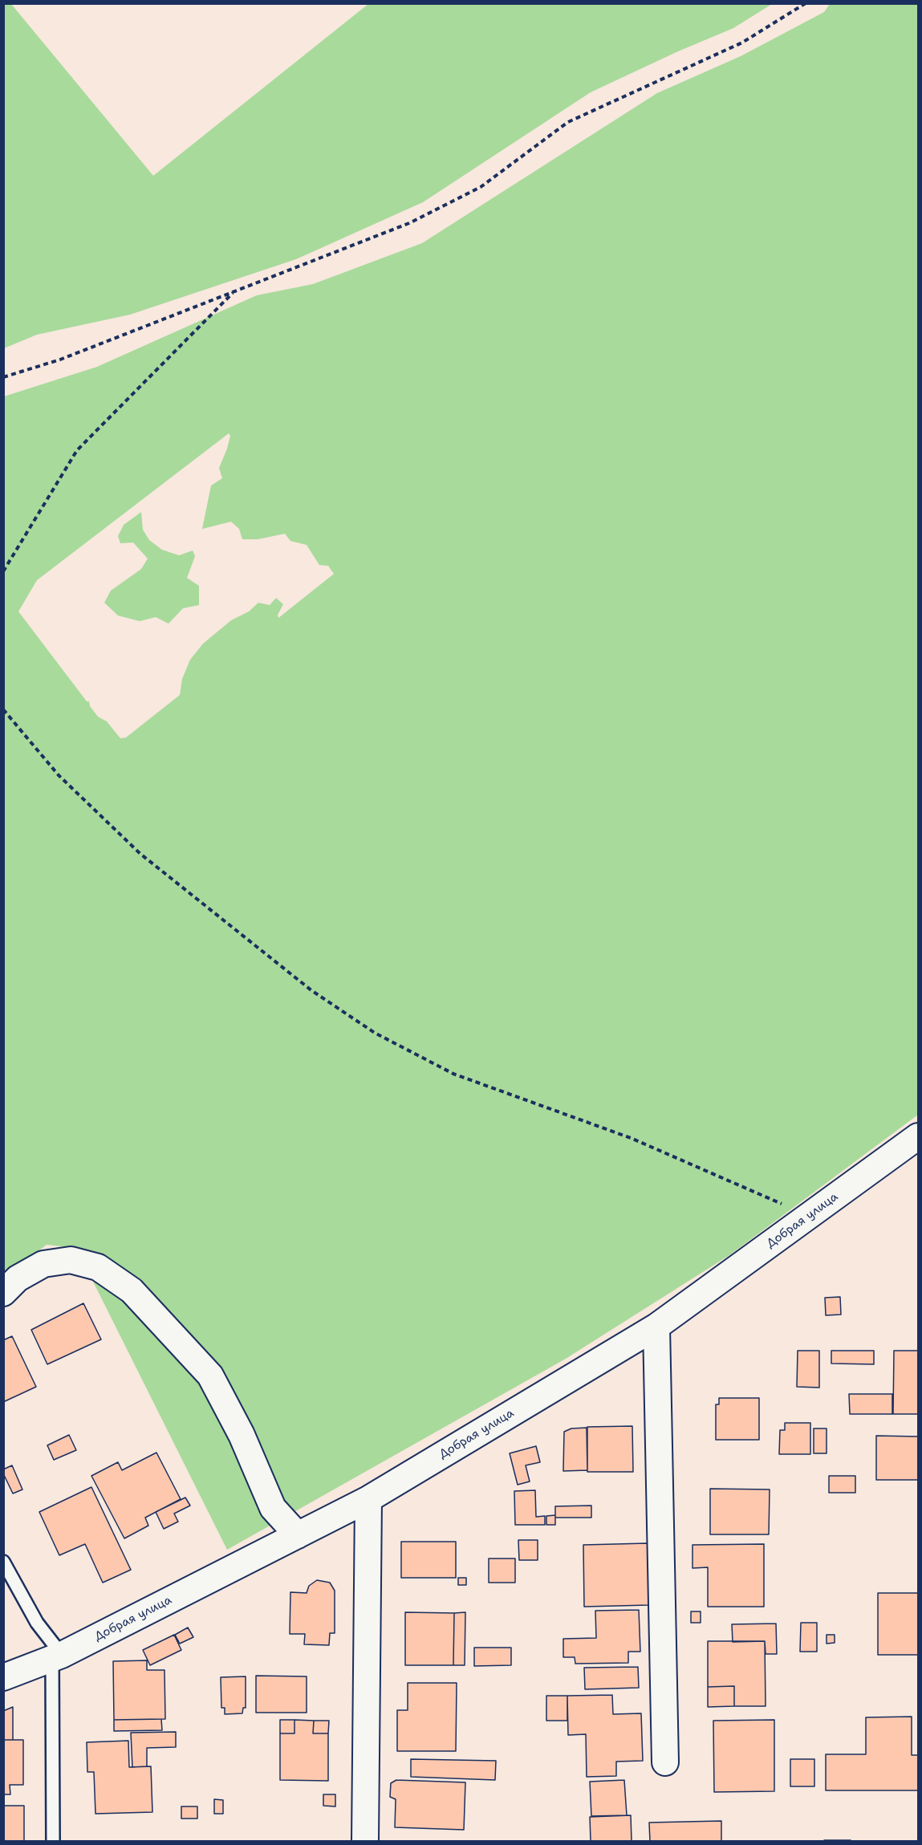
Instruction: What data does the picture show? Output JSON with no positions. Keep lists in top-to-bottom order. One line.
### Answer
{"streets":{"street":["Добрая улица"]}}
